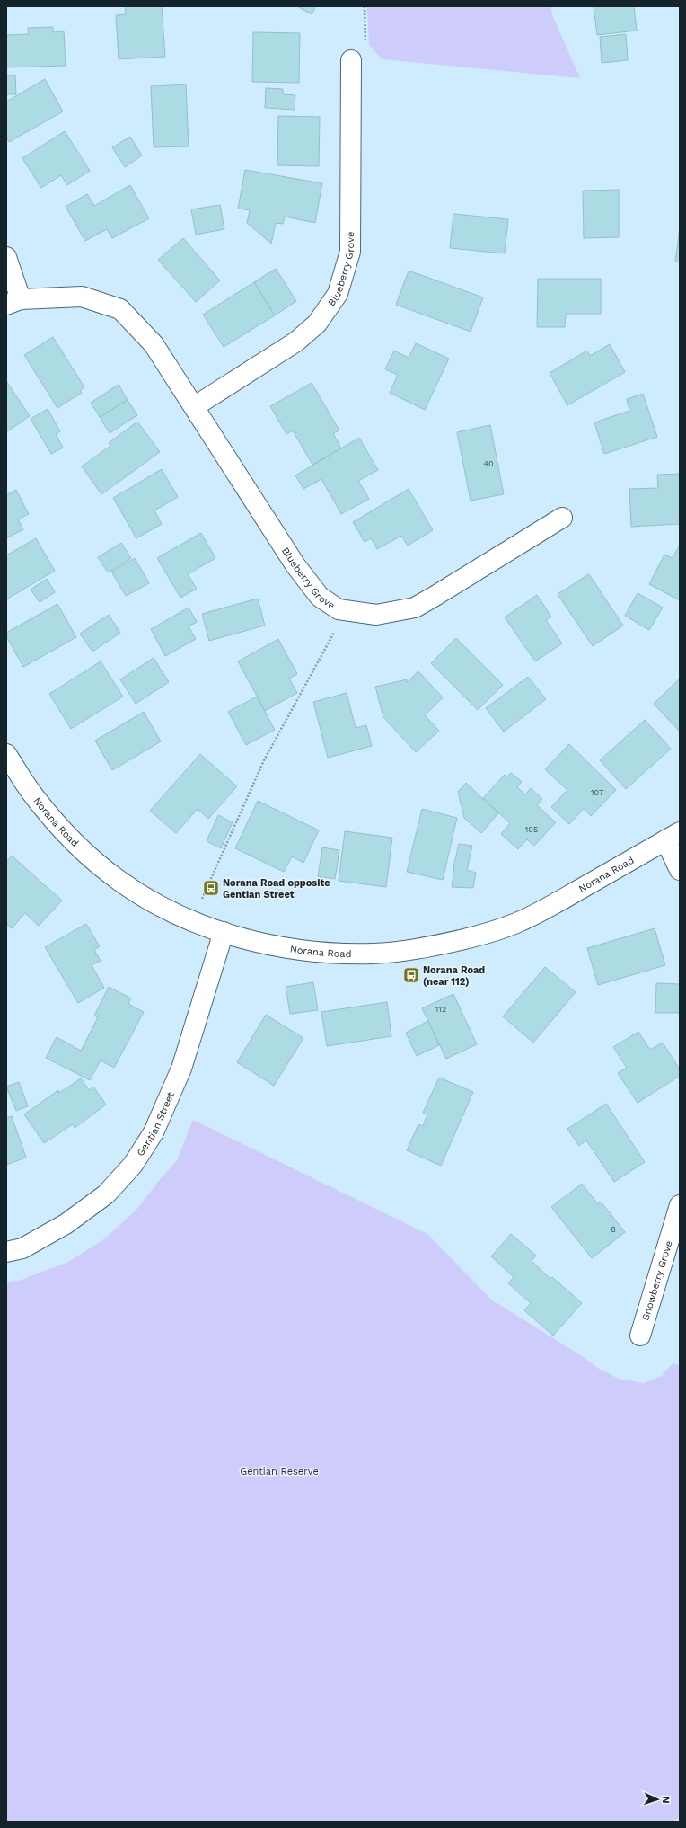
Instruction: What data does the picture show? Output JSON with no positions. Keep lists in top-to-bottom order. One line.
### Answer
{"streets":{"street":["Blueberry Grove","Norana Road","Gentian Street","Snowberry Grove"]},"crossings":[["Norana Road","Gentian Street"]],"parks":["Gentian Reserve"],"places":{"bus stop":["Norana Road opposite Gentian Street","Norana Road (near 112)"]},"house_numbers":["40","107","105","112","8"],"north":"right"}
